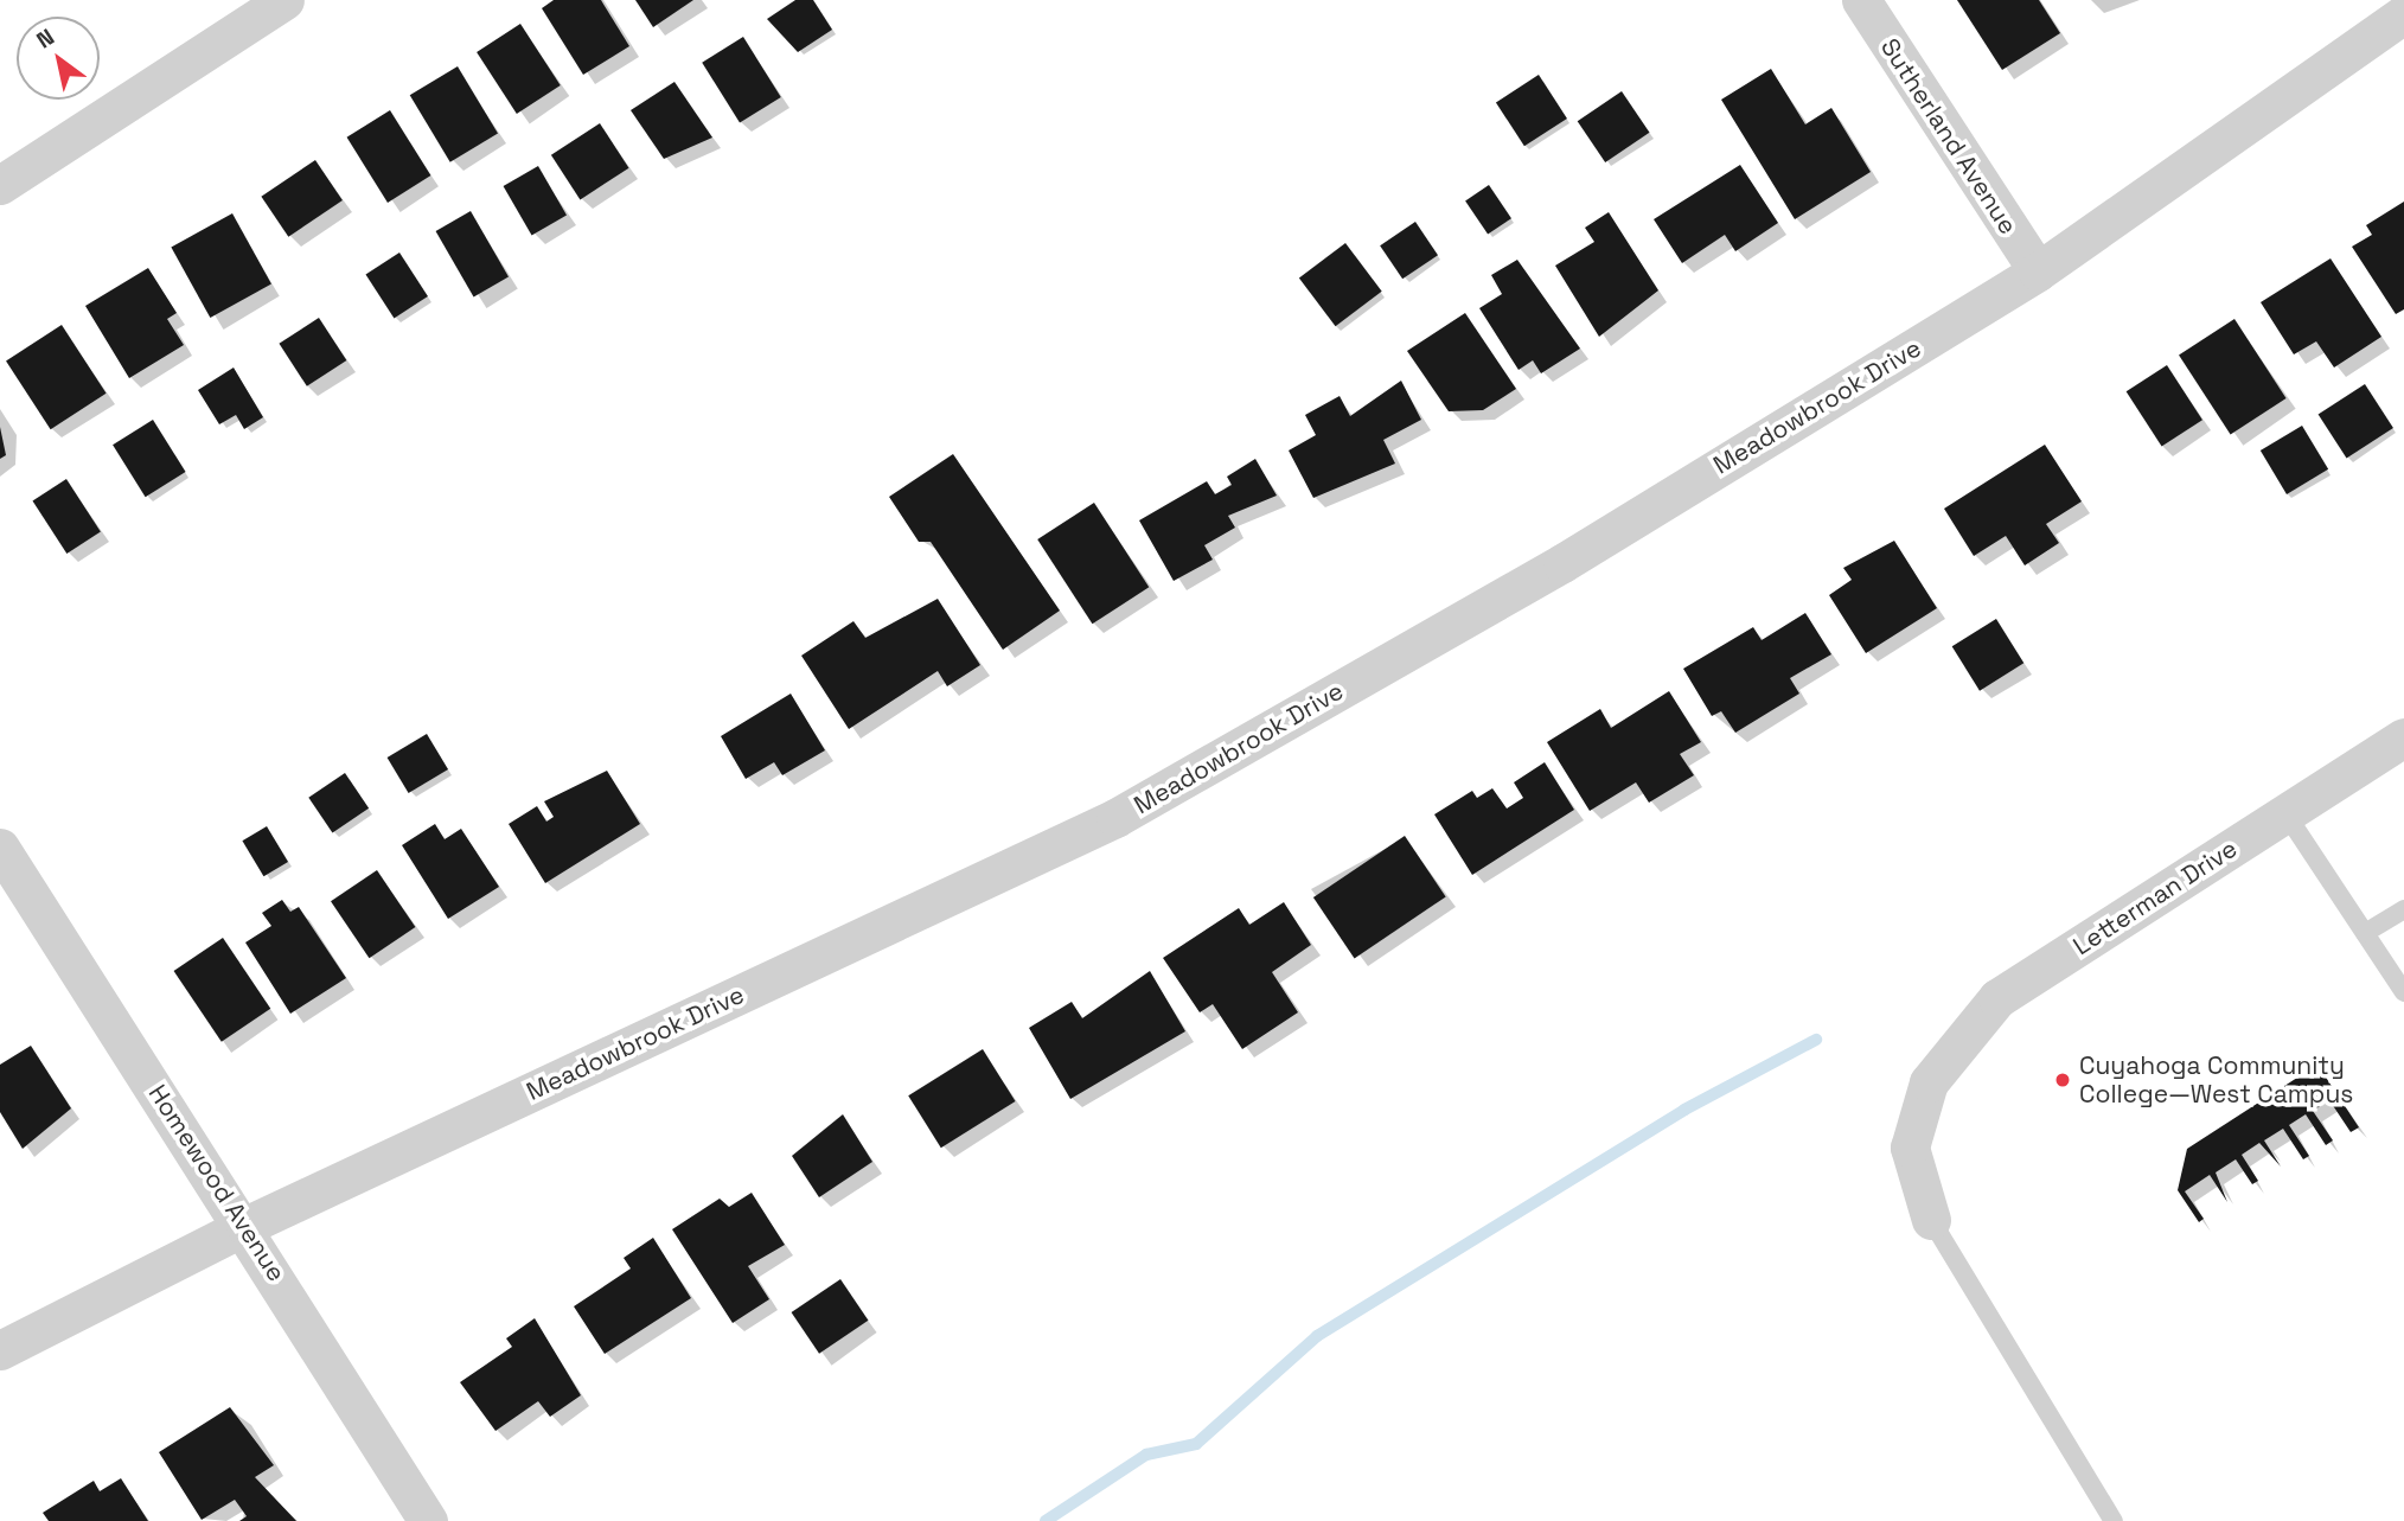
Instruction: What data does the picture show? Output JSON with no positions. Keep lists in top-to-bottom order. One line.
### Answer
{"streets":{"street":["Sutherland Avenue","Meadowbrook Drive","Letterman Drive","Homewood Avenue"]},"crossings":[["Sutherland Avenue","Meadowbrook Drive"],["Meadowbrook Drive","Homewood Avenue"]],"places":["Cuyahoga Community College—West Campus"],"north":"top left"}
